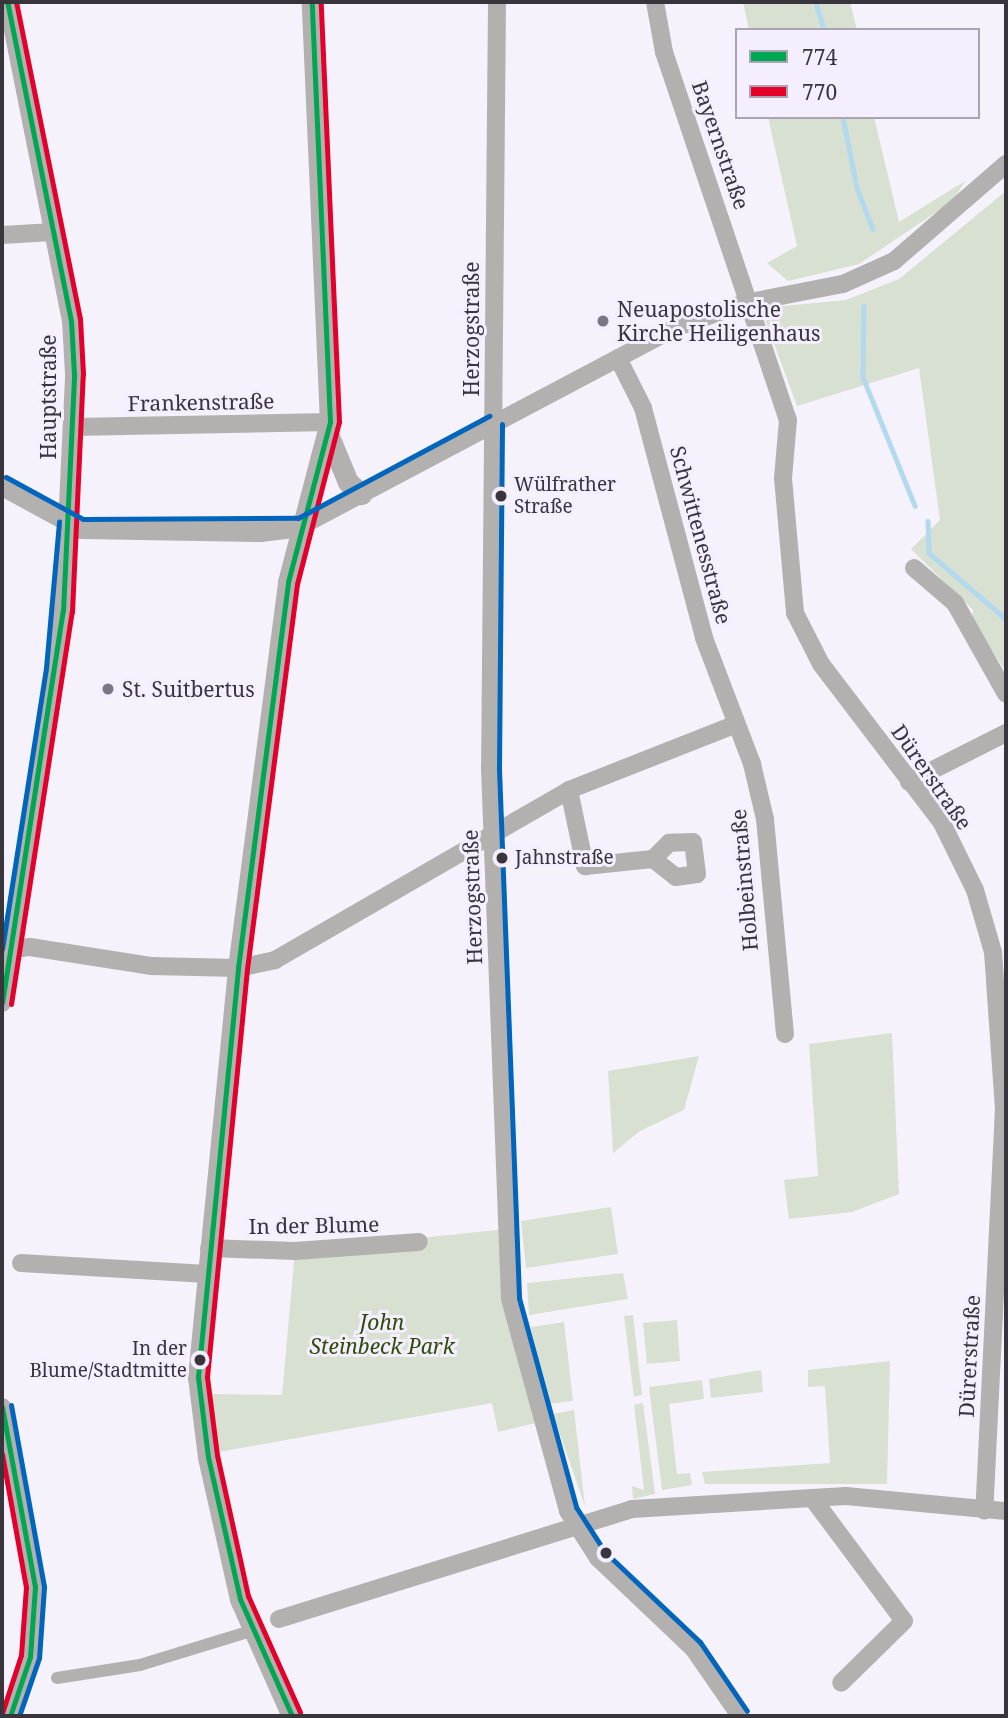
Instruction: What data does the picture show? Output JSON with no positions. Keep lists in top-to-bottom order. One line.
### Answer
{"streets":{"street":["Bayernstraße","Herzogstraße","Hauptstraße","Frankenstraße","Schwittenesstraße","Dürerstraße","Holbeinstraße","In der Blume"]},"crossings":[["Bayernstraße","Dürerstraße"],["Hauptstraße","Frankenstraße"],["Schwittenesstraße","Holbeinstraße"]],"parks":["John Steinbeck Park"],"places":["Neuapostolische Kirche Heiligenhaus","Wülfrather Straße","St. Suitbertus","Jahnstraße","In der Blume/Stadtmitte"],"lines":["transit line 774","transit line 770"],"legend":["774","770"]}
